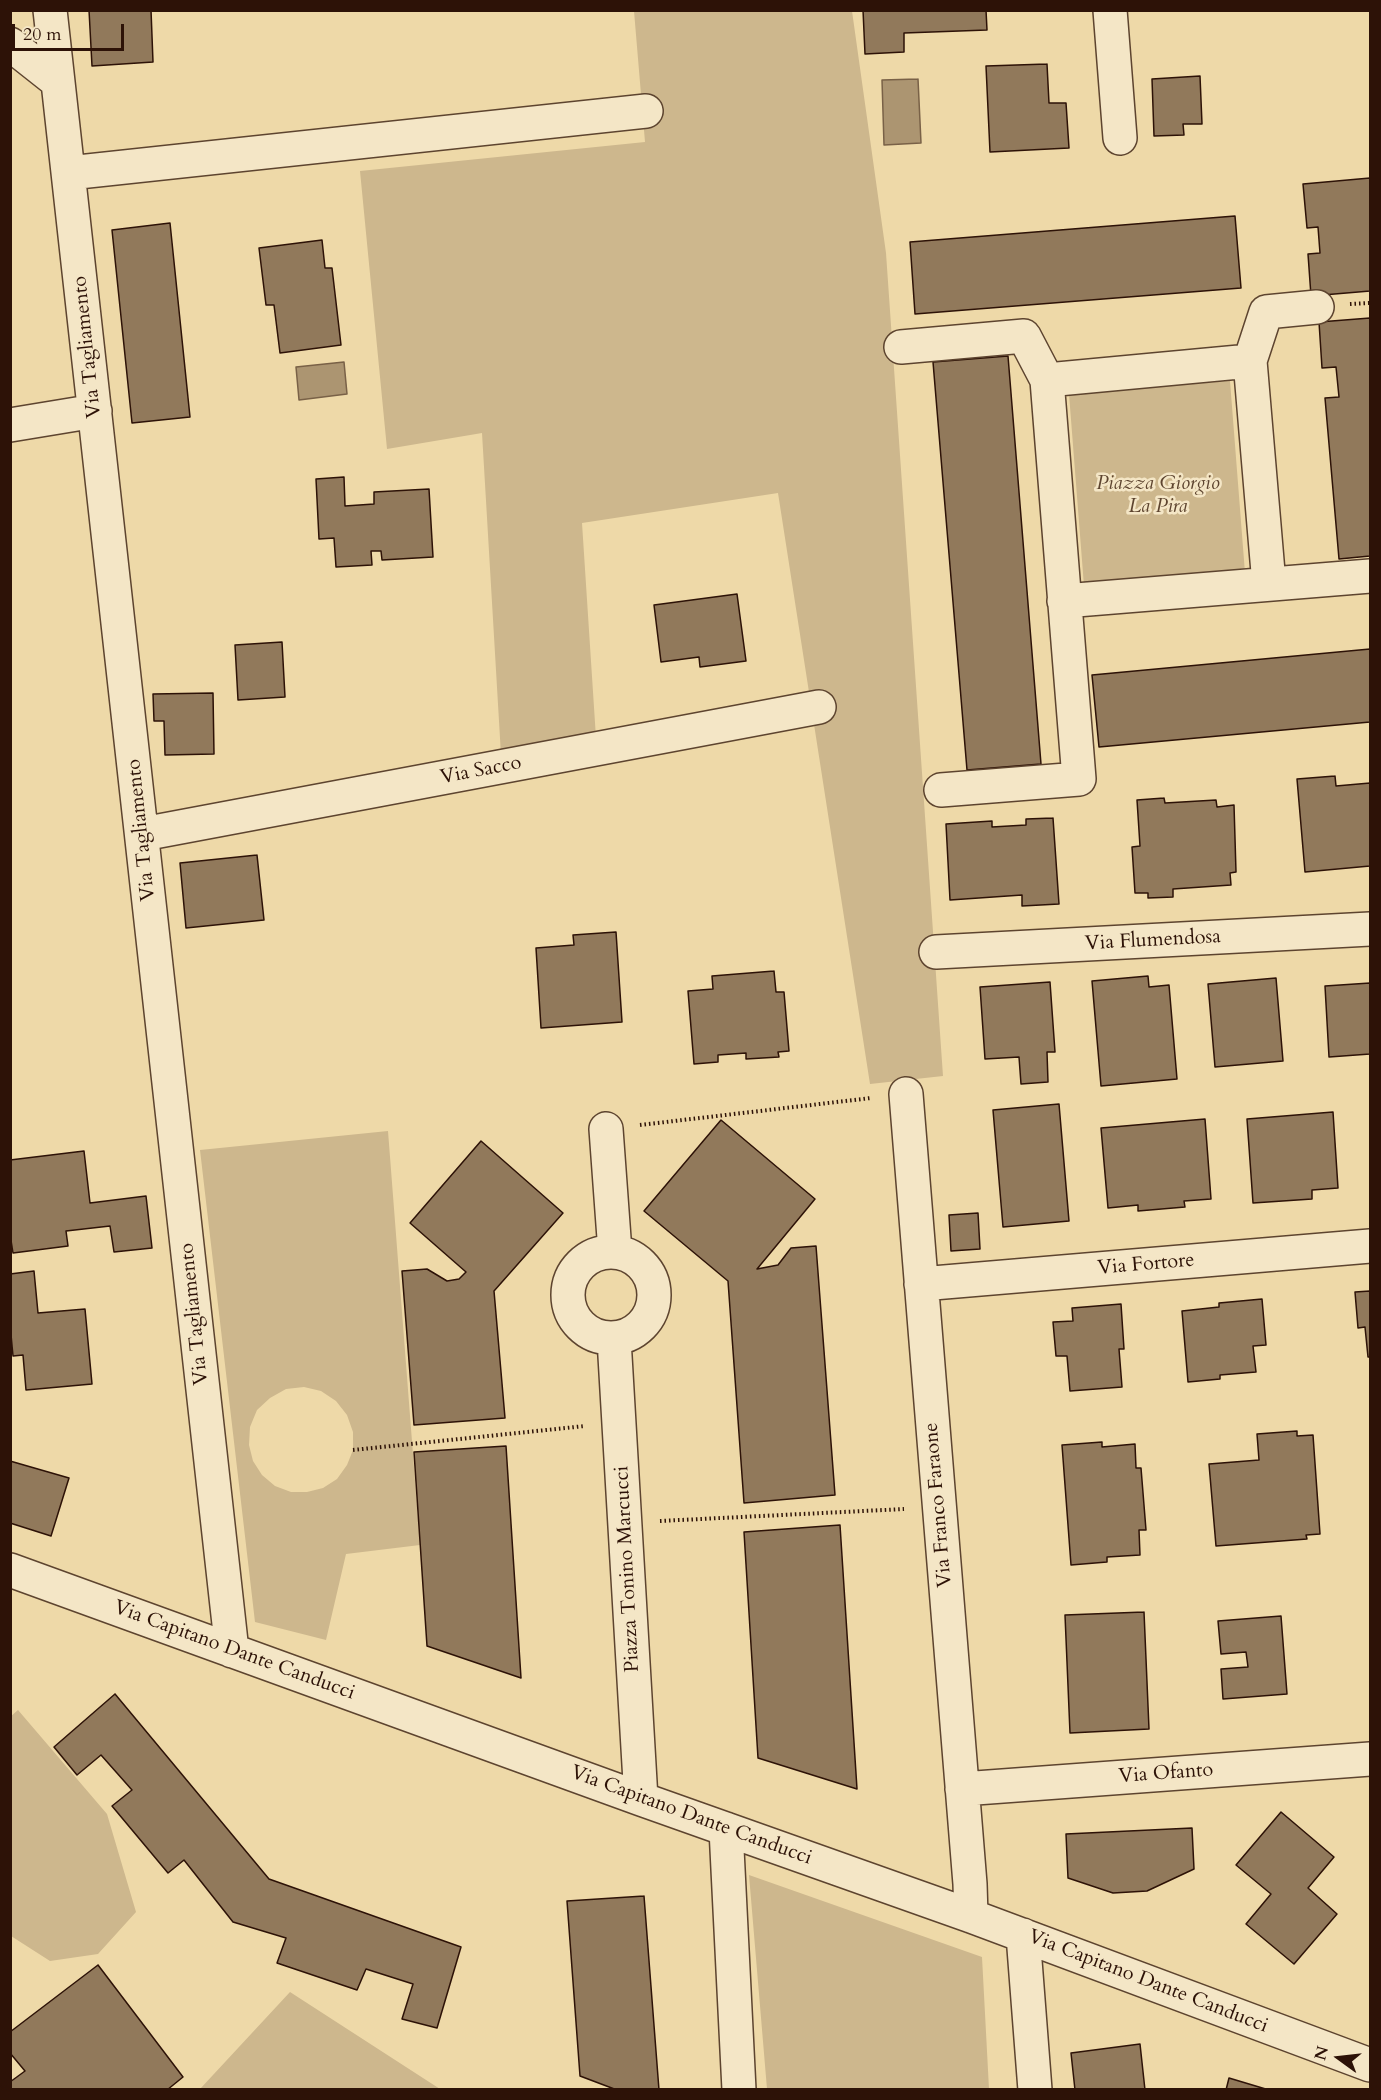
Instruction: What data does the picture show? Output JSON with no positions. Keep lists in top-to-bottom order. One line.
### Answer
{"streets":{"street":["Via Tagliamento","Via Sacco","Via Flumendosa","Via Fortore","Via Franco Faraone","Piazza Tonino Marcucci","Via Capitano Dante Canducci","Via Ofanto"]},"crossings":[["Via Tagliamento","Via Sacco"],["Via Tagliamento","Via Capitano Dante Canducci"],["Via Fortore","Via Franco Faraone"],["Via Franco Faraone","Via Capitano Dante Canducci"],["Via Franco Faraone","Via Ofanto"],["Piazza Tonino Marcucci","Via Capitano Dante Canducci"]],"parks":["Piazza Giorgio La Pira"],"scale_bar":"20 m","north":"left"}
